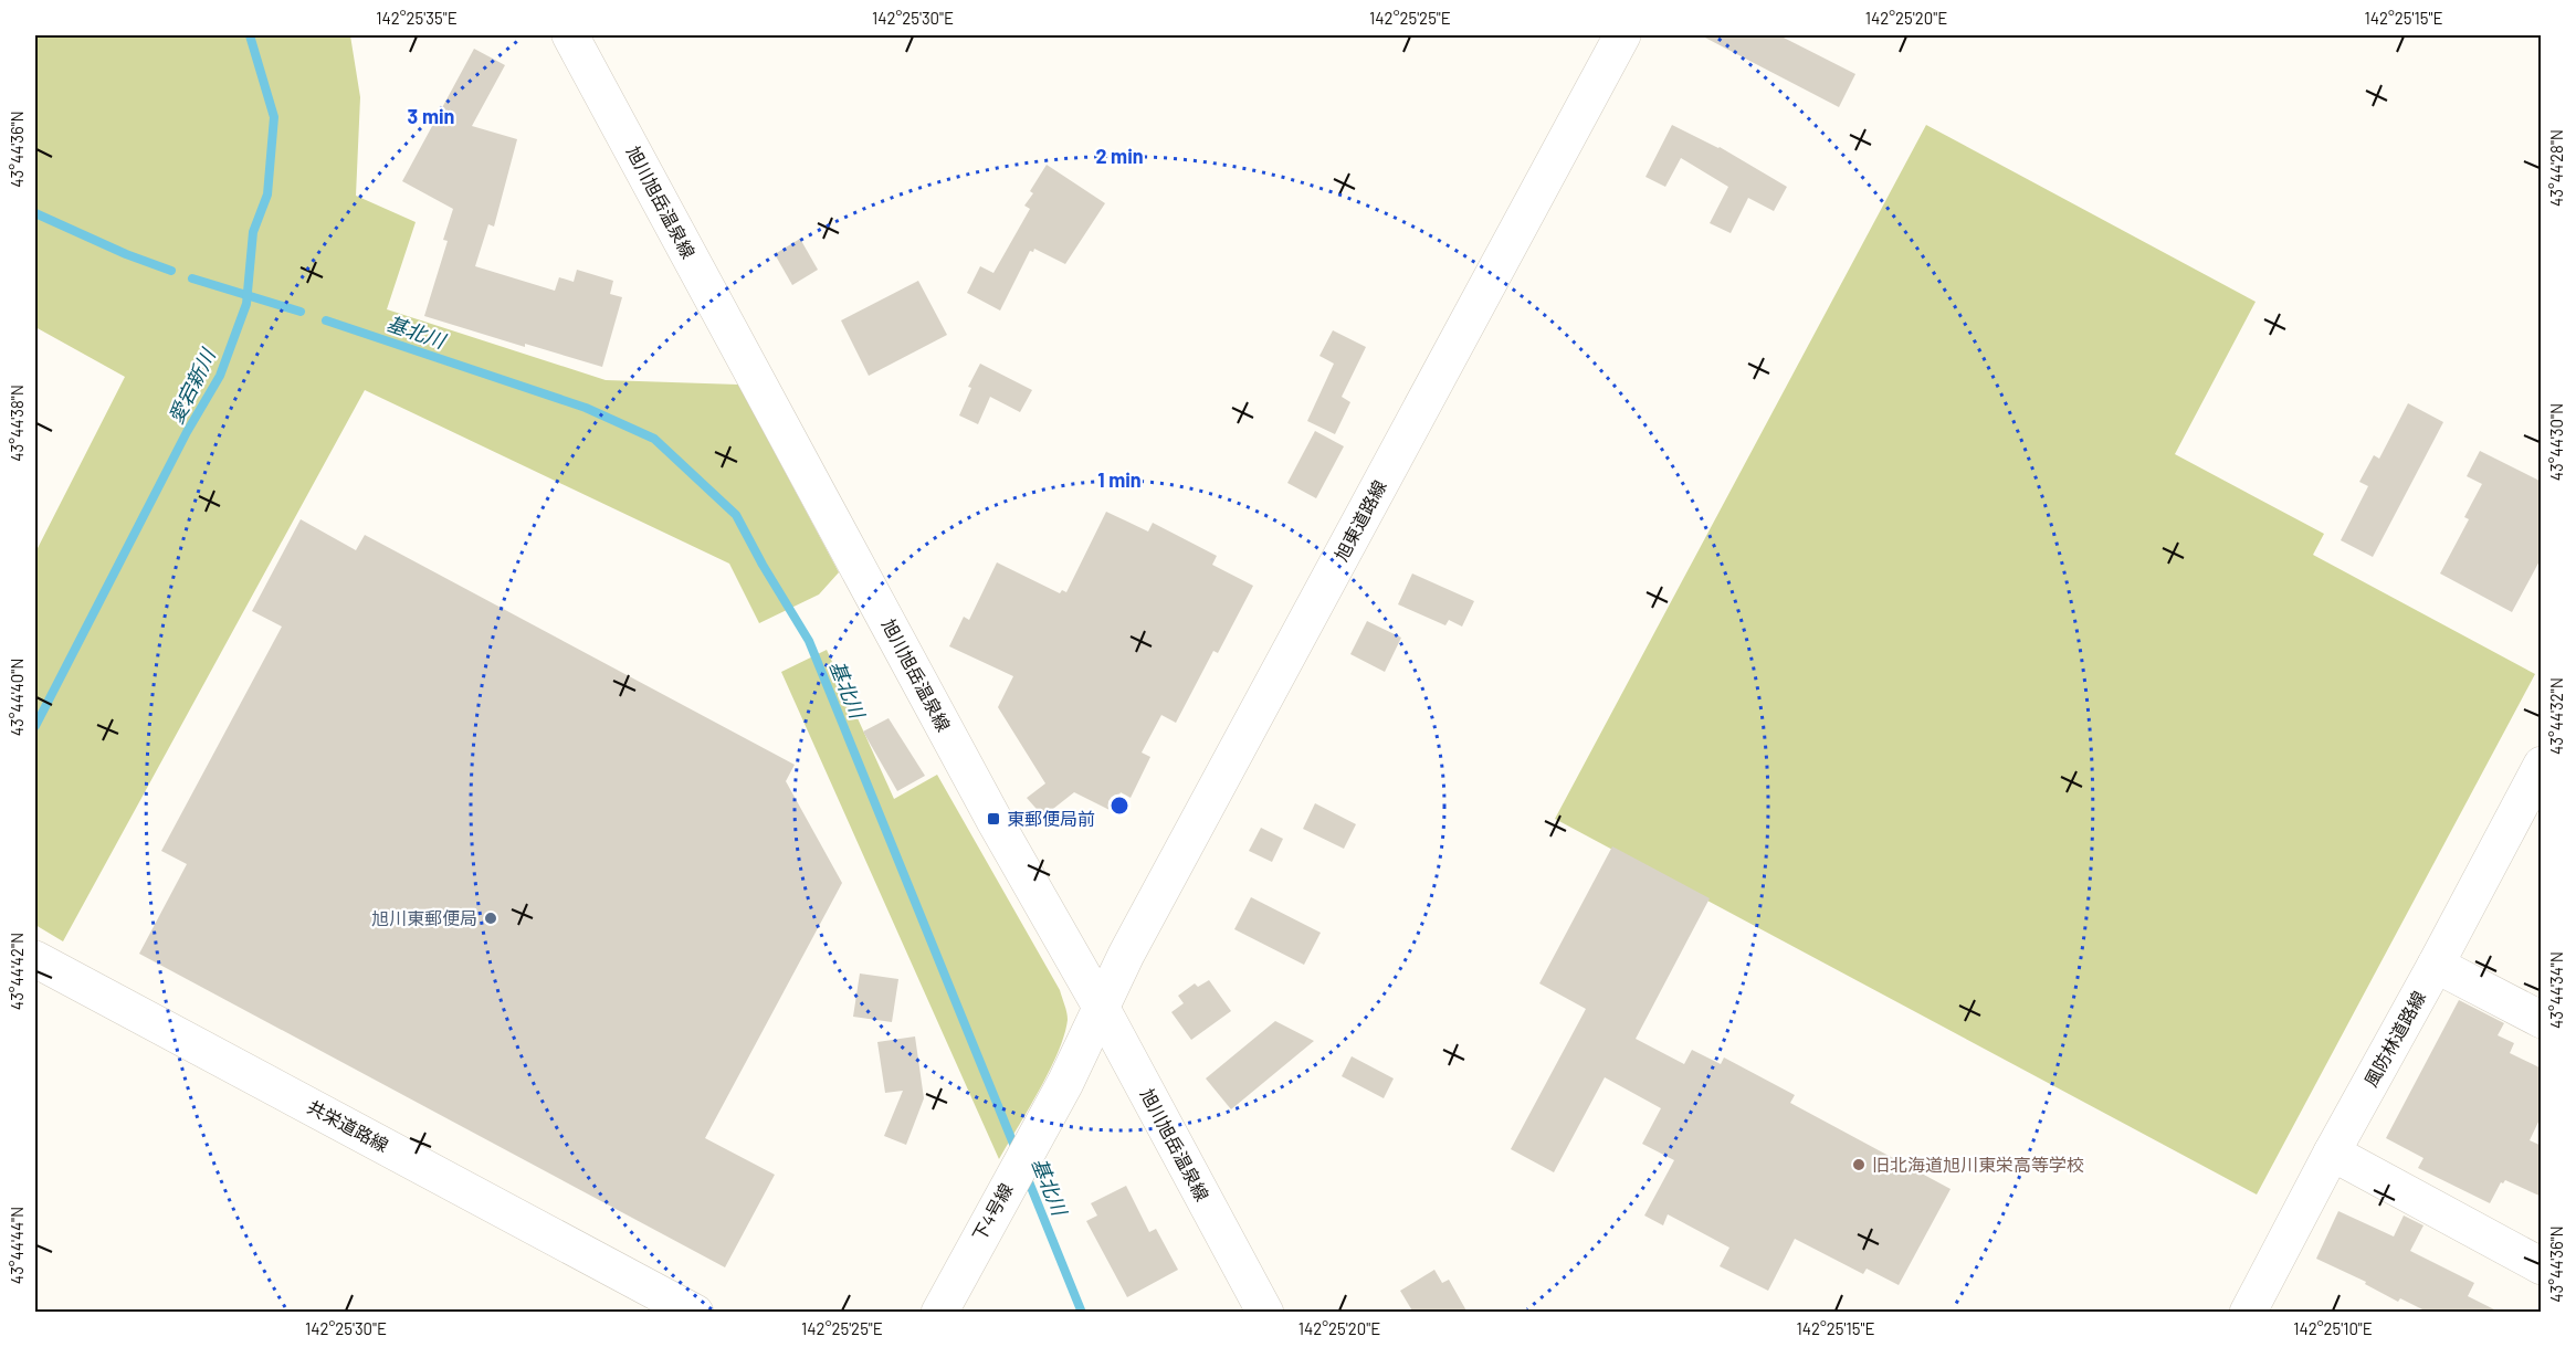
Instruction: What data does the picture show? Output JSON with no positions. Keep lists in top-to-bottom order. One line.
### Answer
{"streets":{"street":["旭川旭岳温泉線","旭東道路線","風防林道路線","共栄道路線","下4号線"]},"crossings":[["旭川旭岳温泉線","旭東道路線"],["旭川旭岳温泉線","下4号線"],["旭東道路線","下4号線"]],"water":["基北川","愛宕新川"],"places":{"transit":["東郵便局前"],"other":["旭川東郵便局","旧北海道旭川東栄高等学校"]},"coordinates":["142°25'35\"E","142°25'30\"E","142°25'25\"E","142°25'20\"E","142°25'15\"E","43°44'36\"N","43°44'28\"N","43°44'38\"N","43°44'30\"N","43°44'40\"N","43°44'32\"N","43°44'42\"N","43°44'34\"N","43°44'44\"N","142°25'10\"E"],"rings":["3 min","2 min","1 min"]}
